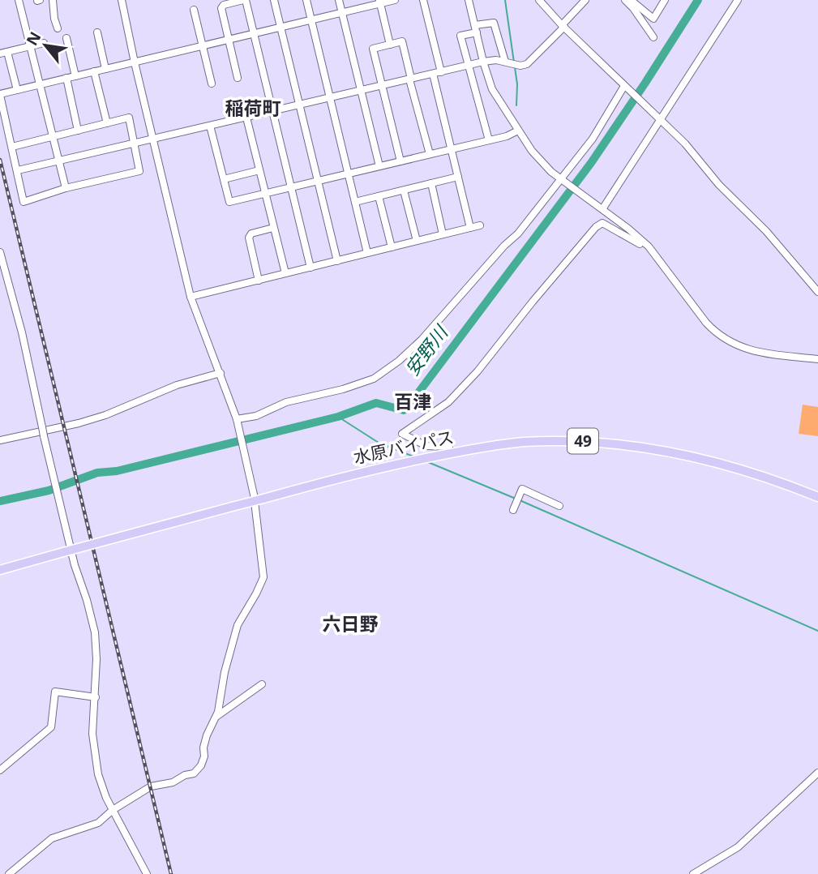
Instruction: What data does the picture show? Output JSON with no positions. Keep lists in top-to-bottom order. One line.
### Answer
{"streets":{"highway":["49","水原バイパス"]},"districts":["稲荷町","百津","六日野"],"water":["安野川"],"north":"top left"}
